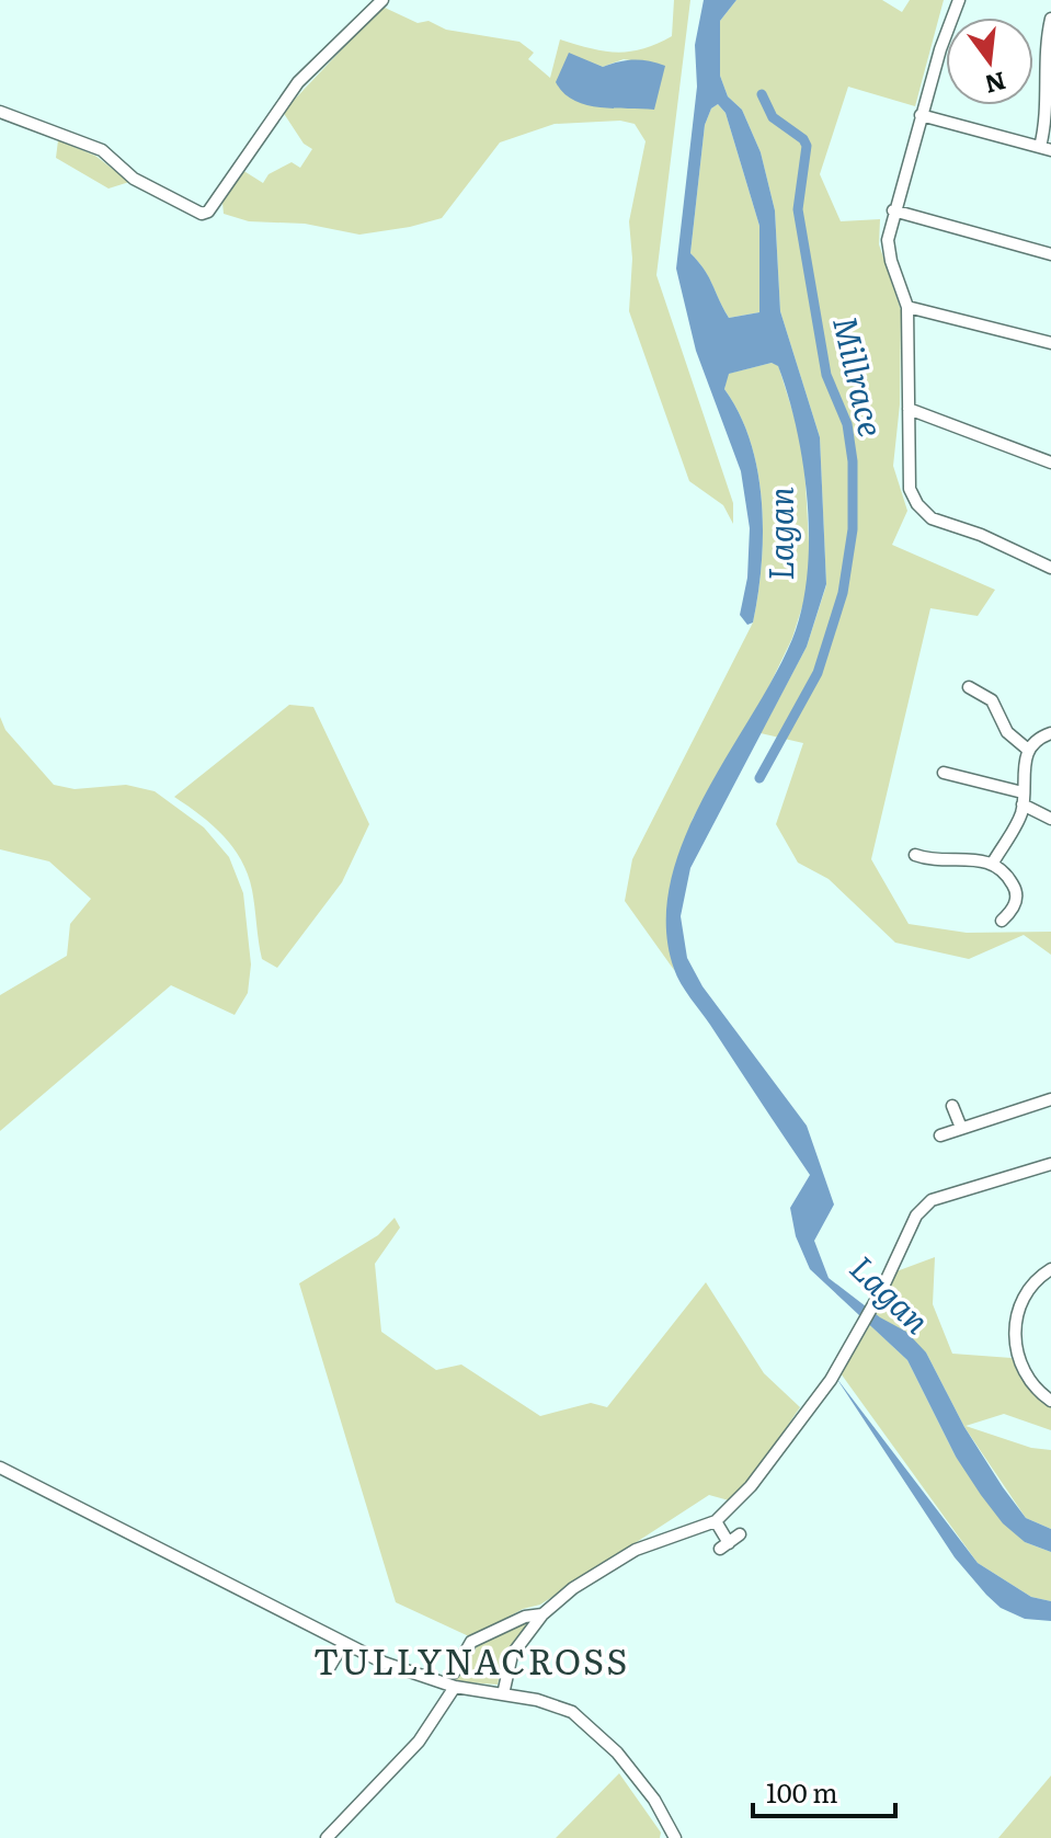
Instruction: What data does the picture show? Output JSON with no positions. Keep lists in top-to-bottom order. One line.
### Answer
{"districts":["TULLYNACROSS"],"water":["Millrace","Lagan"],"scale_bar":"100 m","north":"bottom"}
